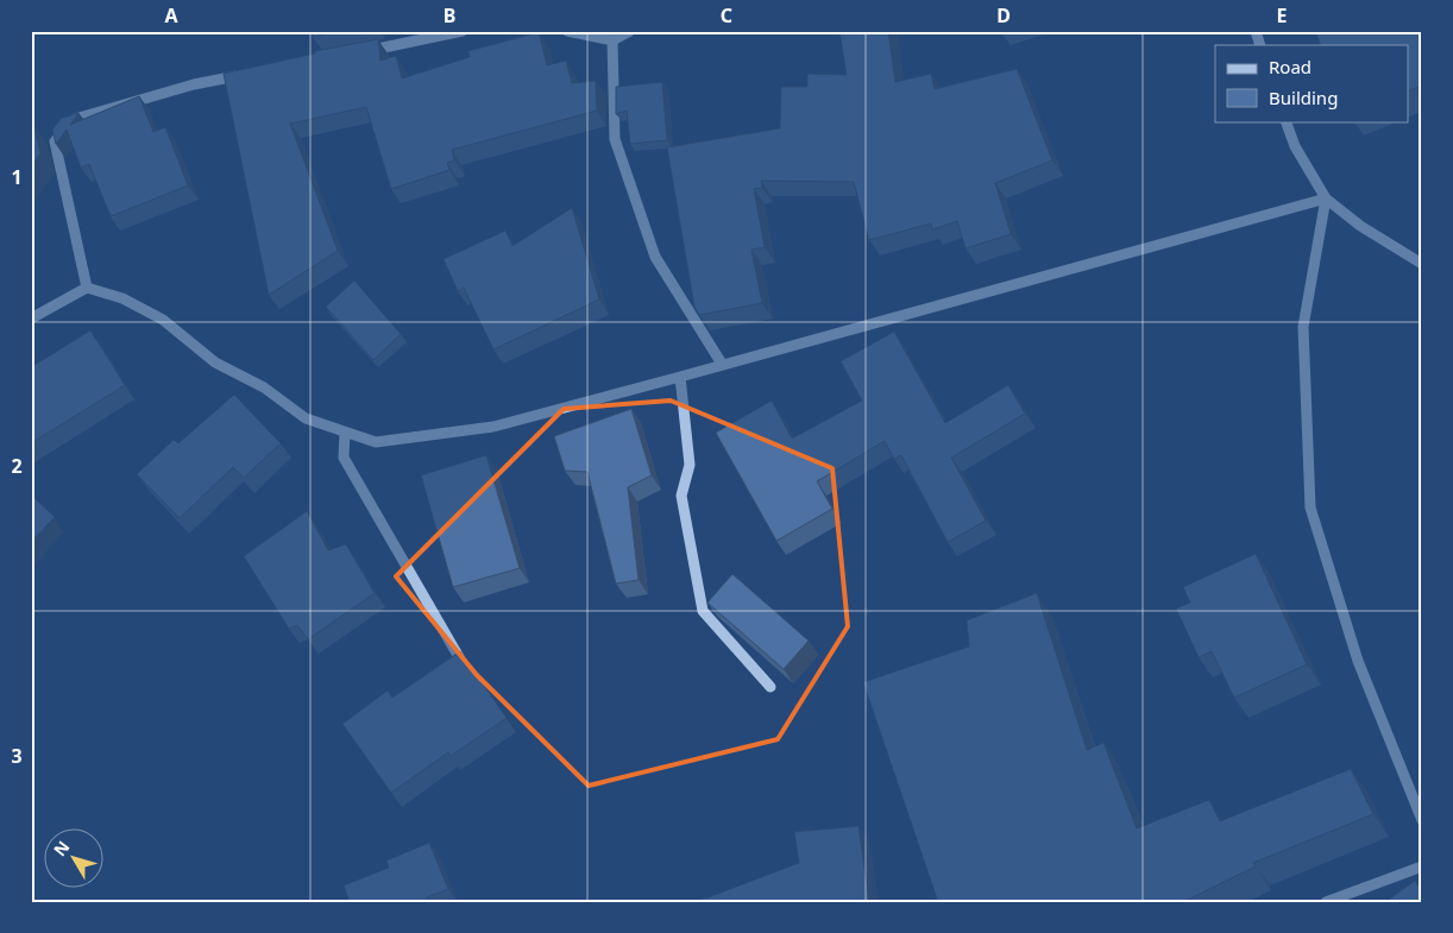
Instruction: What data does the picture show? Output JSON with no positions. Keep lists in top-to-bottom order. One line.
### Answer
{"legend":["Road","Building"],"north":"top left","grid":{"columns":["A","B","C","D","E"],"rows":["1","2","3"]}}
